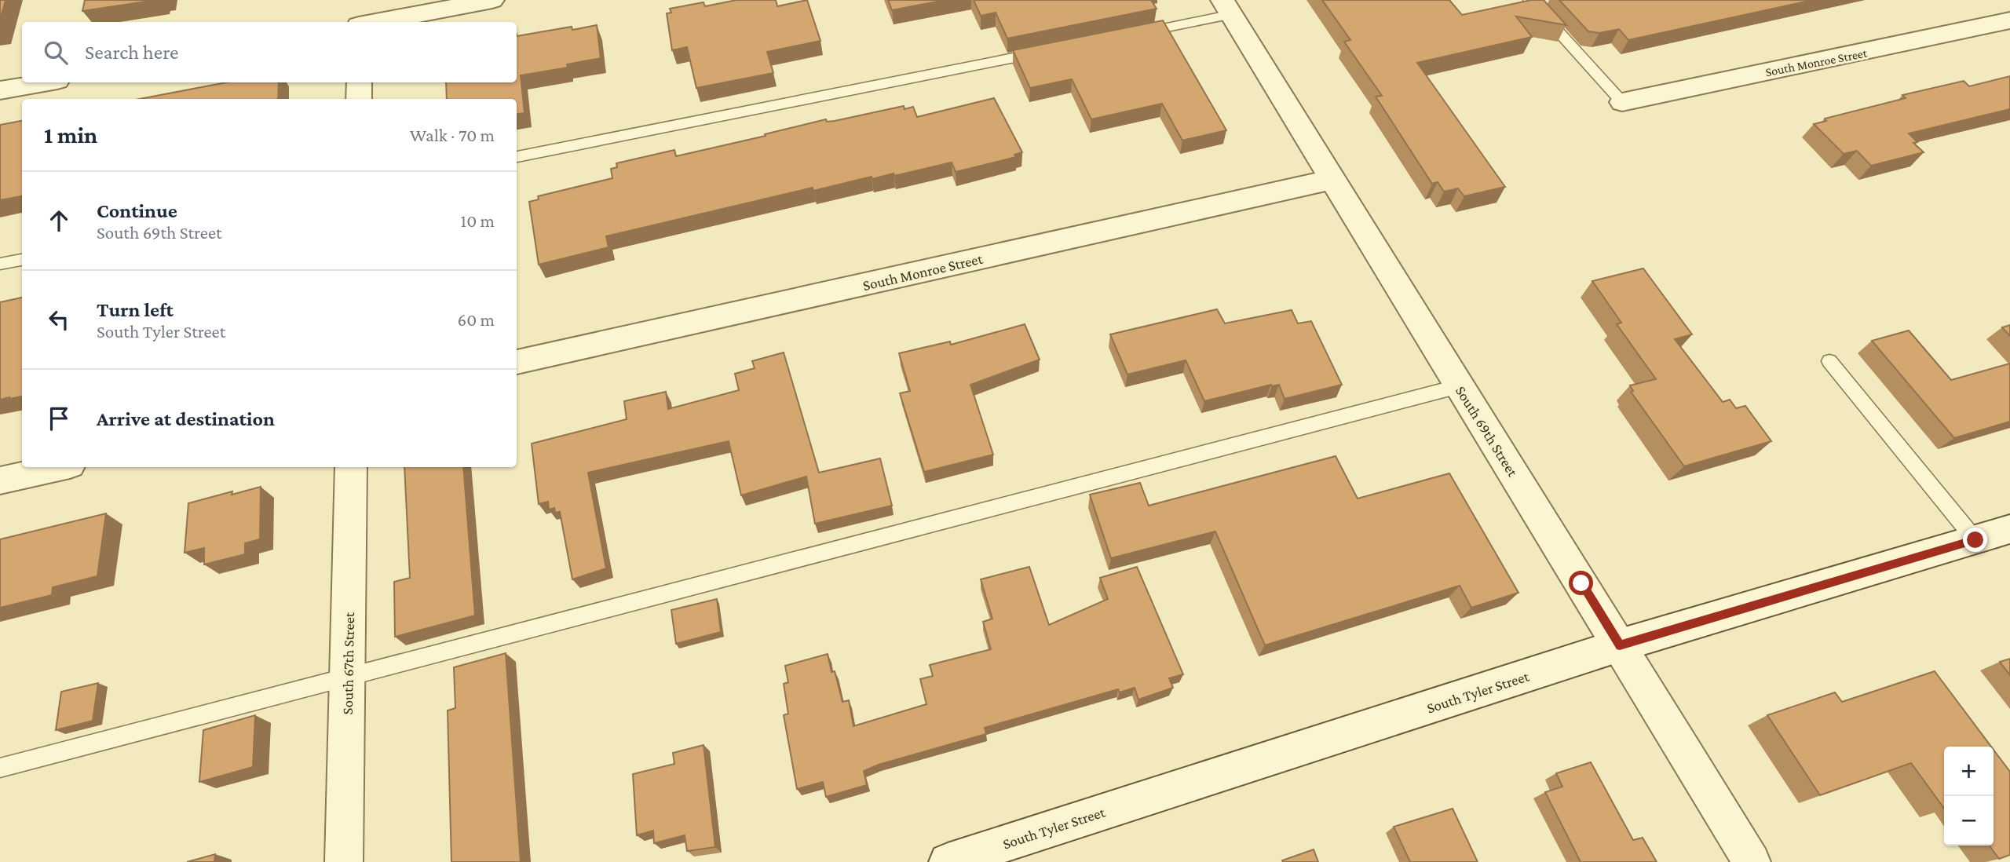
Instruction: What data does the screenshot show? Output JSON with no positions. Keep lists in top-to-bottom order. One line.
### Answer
{"streets":{"street":["South Monroe Street","South 69th Street","South 67th Street","South Tyler Street"]},"crossings":[["South Monroe Street","South 69th Street"],["South 69th Street","South Tyler Street"]],"page":{"search":"Search here","heading":["1 min","Walk · 70 m"],"list":[["Continue","South 69th Street","10 m"],["Turn left","South Tyler Street","60 m"],"Arrive at destination"],"map_buttons":["+","−"]}}
